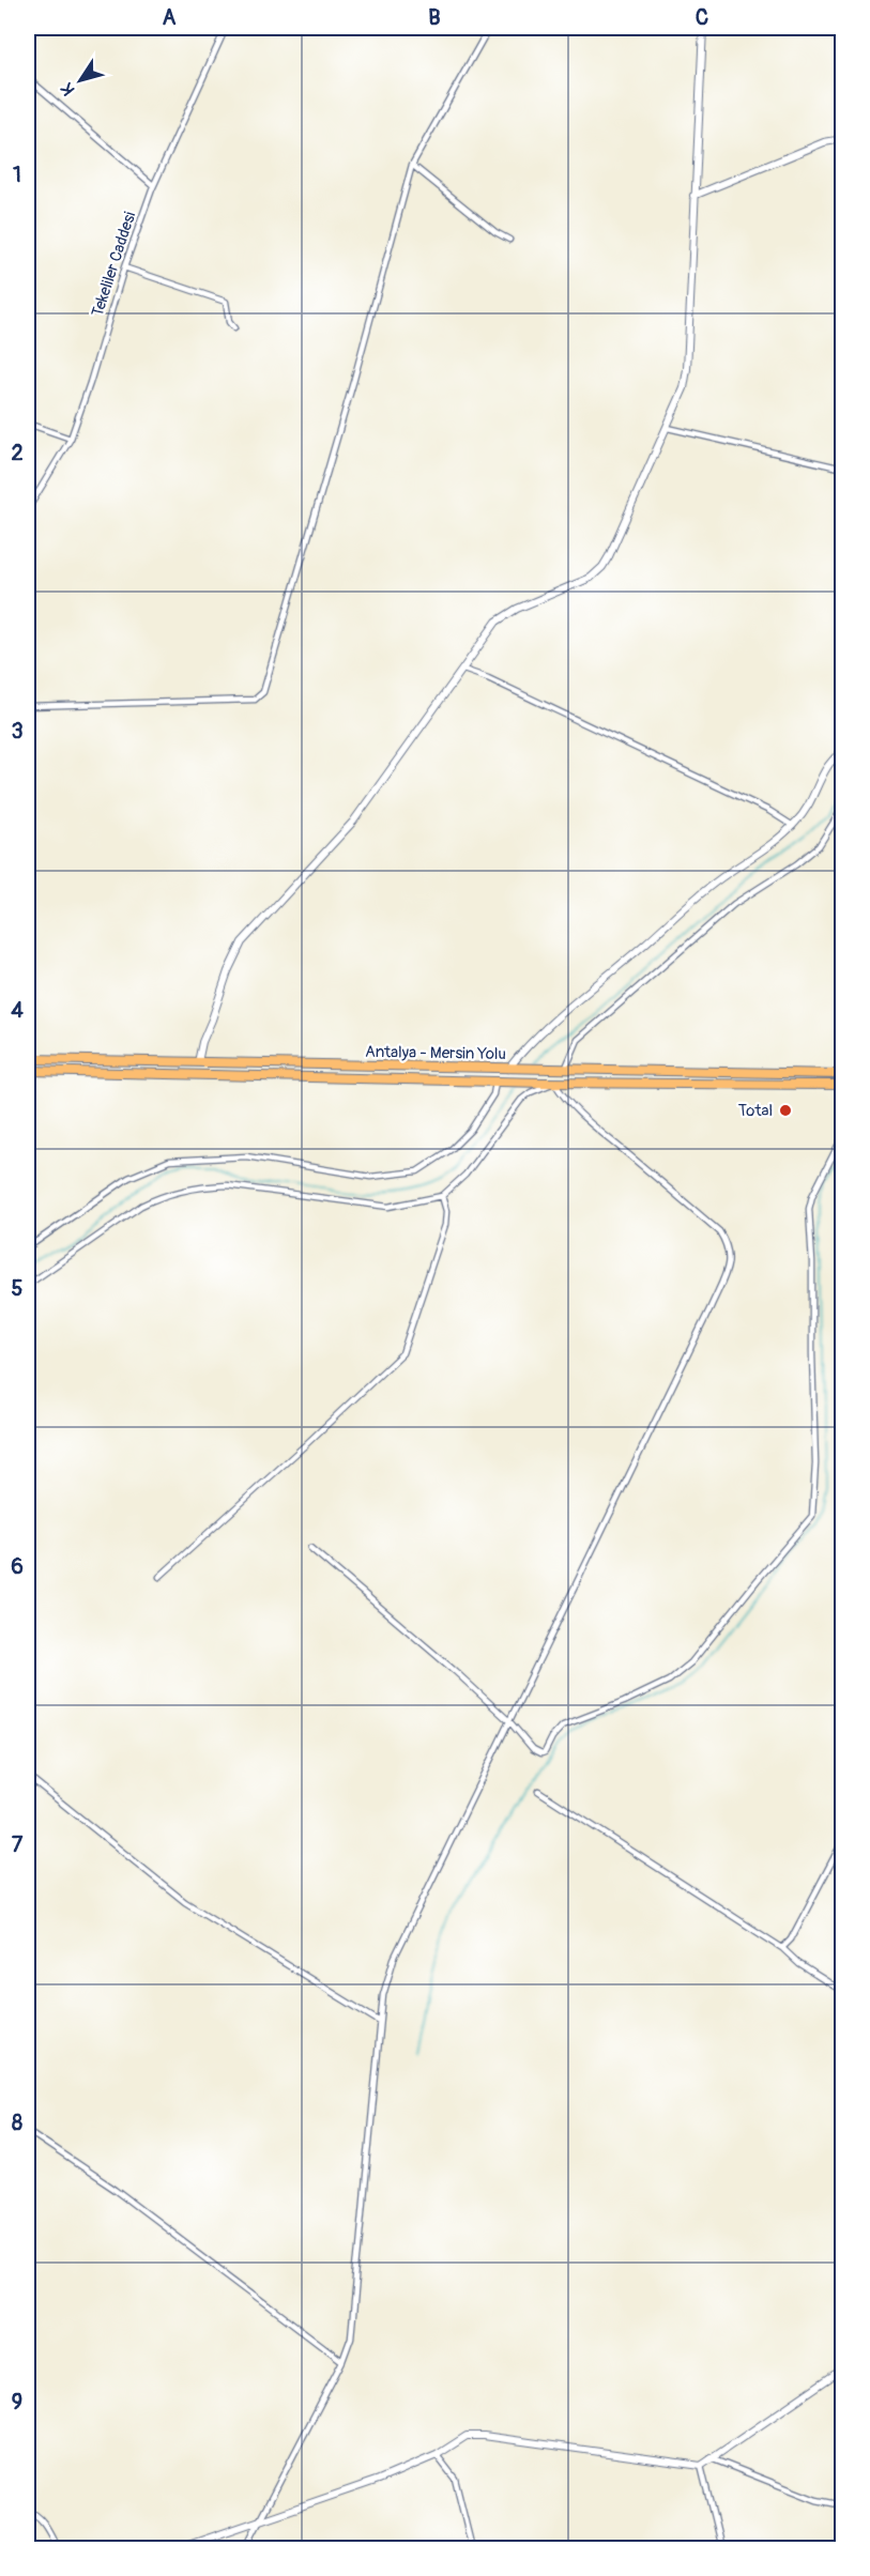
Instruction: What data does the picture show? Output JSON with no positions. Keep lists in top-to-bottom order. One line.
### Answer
{"streets":{"highway":["Antalya - Mersin Yolu"],"street":["Tekeliler Caddesi"]},"places":["Total"],"north":"bottom left","grid":{"columns":["A","B","C"],"rows":["1","2","3","4","5","6","7","8","9"]}}
